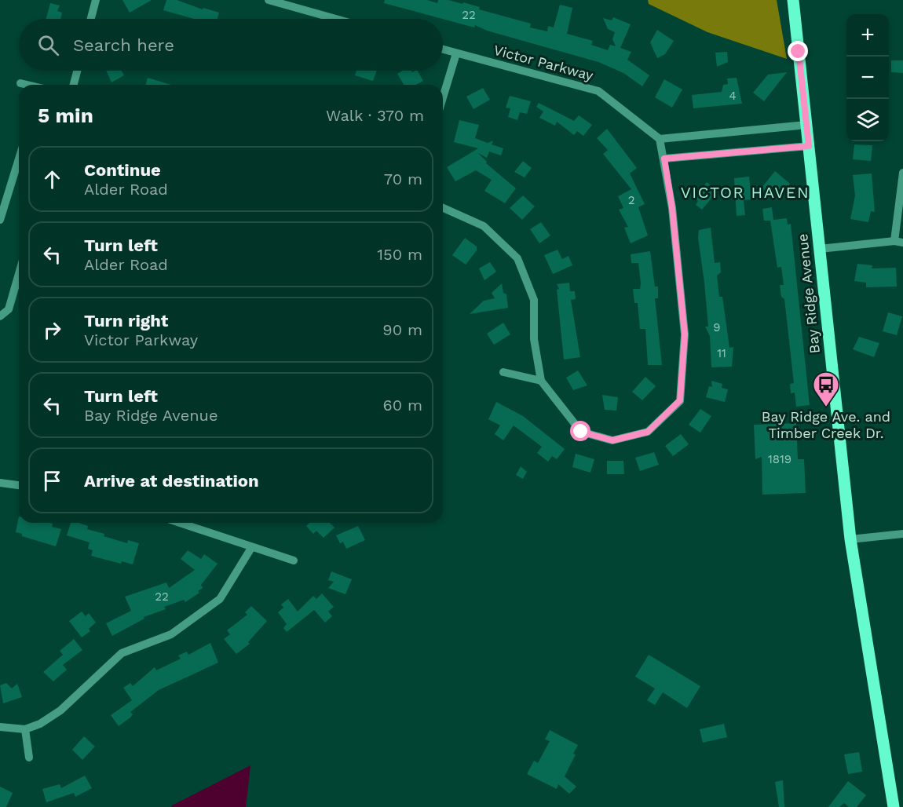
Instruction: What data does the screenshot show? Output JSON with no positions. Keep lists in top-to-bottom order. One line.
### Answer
{"streets":{"main road":["Bay Ridge Avenue"],"street":["Victor Parkway"]},"districts":["VICTOR HAVEN"],"places":{"bus stop":["Bay Ridge Ave. and Timber Creek Dr."]},"house_numbers":["22","4","2","9","11","1819","22"],"page":{"map_buttons":["+","−"],"search":"Search here","heading":["5 min","Walk · 370 m"],"list":[["Continue","Alder Road","70 m"],["Turn left","Alder Road","150 m"],["Turn right","Victor Parkway","90 m"],["Turn left","Bay Ridge Avenue","60 m"],"Arrive at destination"]}}
